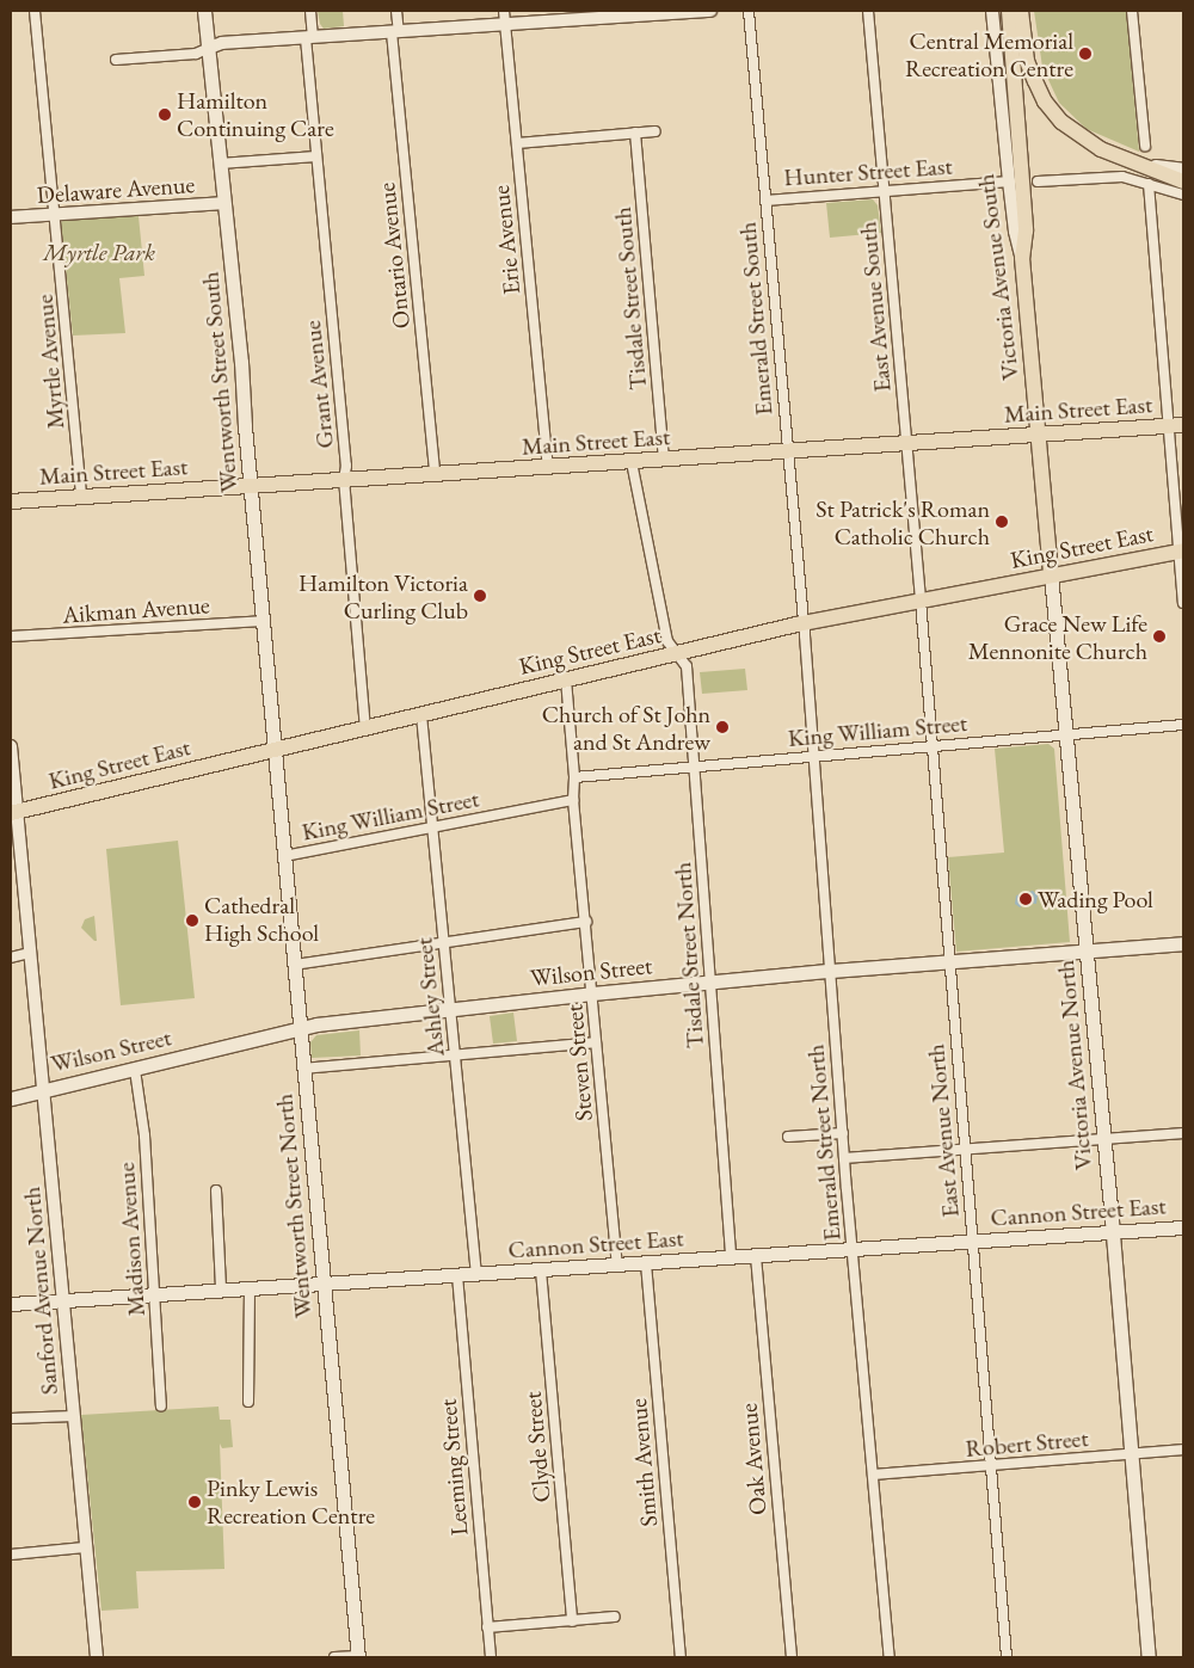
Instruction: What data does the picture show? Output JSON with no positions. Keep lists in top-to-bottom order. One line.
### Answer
{"streets":{"main road":["Victoria Avenue South","Wentworth Street South","Main Street East","King Street East","Wilson Street","Victoria Avenue North","Wentworth Street North","Cannon Street East"],"street":["Hunter Street East","Delaware Avenue","Erie Avenue","Ontario Avenue","Tisdale Street South","East Avenue South","Emerald Street South","Myrtle Avenue","Grant Avenue","Aikman Avenue","King William Street","Tisdale Street North","Ashley Street","Steven Street","East Avenue North","Emerald Street North","Madison Avenue","Sanford Avenue North","Robert Street","Clyde Street","Oak Avenue","Smith Avenue","Leeming Street"]},"crossings":[["Hunter Street East","Victoria Avenue South"],["Hunter Street East","East Avenue South"],["Hunter Street East","Emerald Street South"],["Delaware Avenue","Myrtle Avenue"],["Delaware Avenue","Wentworth Street South"],["Delaware Avenue","Grant Avenue"],["Erie Avenue","Main Street East"],["Ontario Avenue","Main Street East"],["Victoria Avenue South","Main Street East"],["Victoria Avenue South","King Street East"],["Victoria Avenue South","Victoria Avenue North"],["Tisdale Street South","Main Street East"],["East Avenue South","Main Street East"],["East Avenue South","King Street East"],["East Avenue South","East Avenue North"],["Emerald Street South","Main Street East"],["Emerald Street South","King Street East"],["Emerald Street South","Emerald Street North"],["Myrtle Avenue","Main Street East"],["Wentworth Street South","Main Street East"],["Wentworth Street South","King Street East"],["Wentworth Street South","Aikman Avenue"],["Wentworth Street South","Wentworth Street North"],["Grant Avenue","Main Street East"],["Grant Avenue","King Street East"],["King Street East","Tisdale Street North"],["King Street East","Ashley Street"],["King Street East","Steven Street"],["King Street East","Victoria Avenue North"],["King Street East","East Avenue North"],["King Street East","Emerald Street North"],["King Street East","Wentworth Street North"],["King Street East","Sanford Avenue North"],["King William Street","Tisdale Street North"],["King William Street","Ashley Street"],["King William Street","Steven Street"],["King William Street","Victoria Avenue North"],["King William Street","East Avenue North"],["King William Street","Emerald Street North"],["King William Street","Wentworth Street North"],["Tisdale Street North","Wilson Street"],["Tisdale Street North","Cannon Street East"],["Wilson Street","Ashley Street"],["Wilson Street","Steven Street"],["Wilson Street","Victoria Avenue North"],["Wilson Street","East Avenue North"],["Wilson Street","Emerald Street North"],["Wilson Street","Wentworth Street North"],["Wilson Street","Madison Avenue"],["Wilson Street","Sanford Avenue North"],["Ashley Street","Cannon Street East"],["Steven Street","Cannon Street East"],["Victoria Avenue North","Cannon Street East"],["Victoria Avenue North","Robert Street"],["East Avenue North","Cannon Street East"],["East Avenue North","Robert Street"],["Emerald Street North","Cannon Street East"],["Emerald Street North","Robert Street"],["Wentworth Street North","Cannon Street East"],["Cannon Street East","Madison Avenue"],["Cannon Street East","Sanford Avenue North"],["Cannon Street East","Clyde Street"],["Cannon Street East","Oak Avenue"],["Cannon Street East","Smith Avenue"],["Cannon Street East","Leeming Street"]],"parks":["Myrtle Park"],"places":["Central Memorial Recreation Centre","Hamilton Continuing Care","St Patrick's Roman Catholic Church","Hamilton Victoria Curling Club","Grace New Life Mennonite Church","Church of St John and St Andrew","Wading Pool","Cathedral High School","Pinky Lewis Recreation Centre"]}
